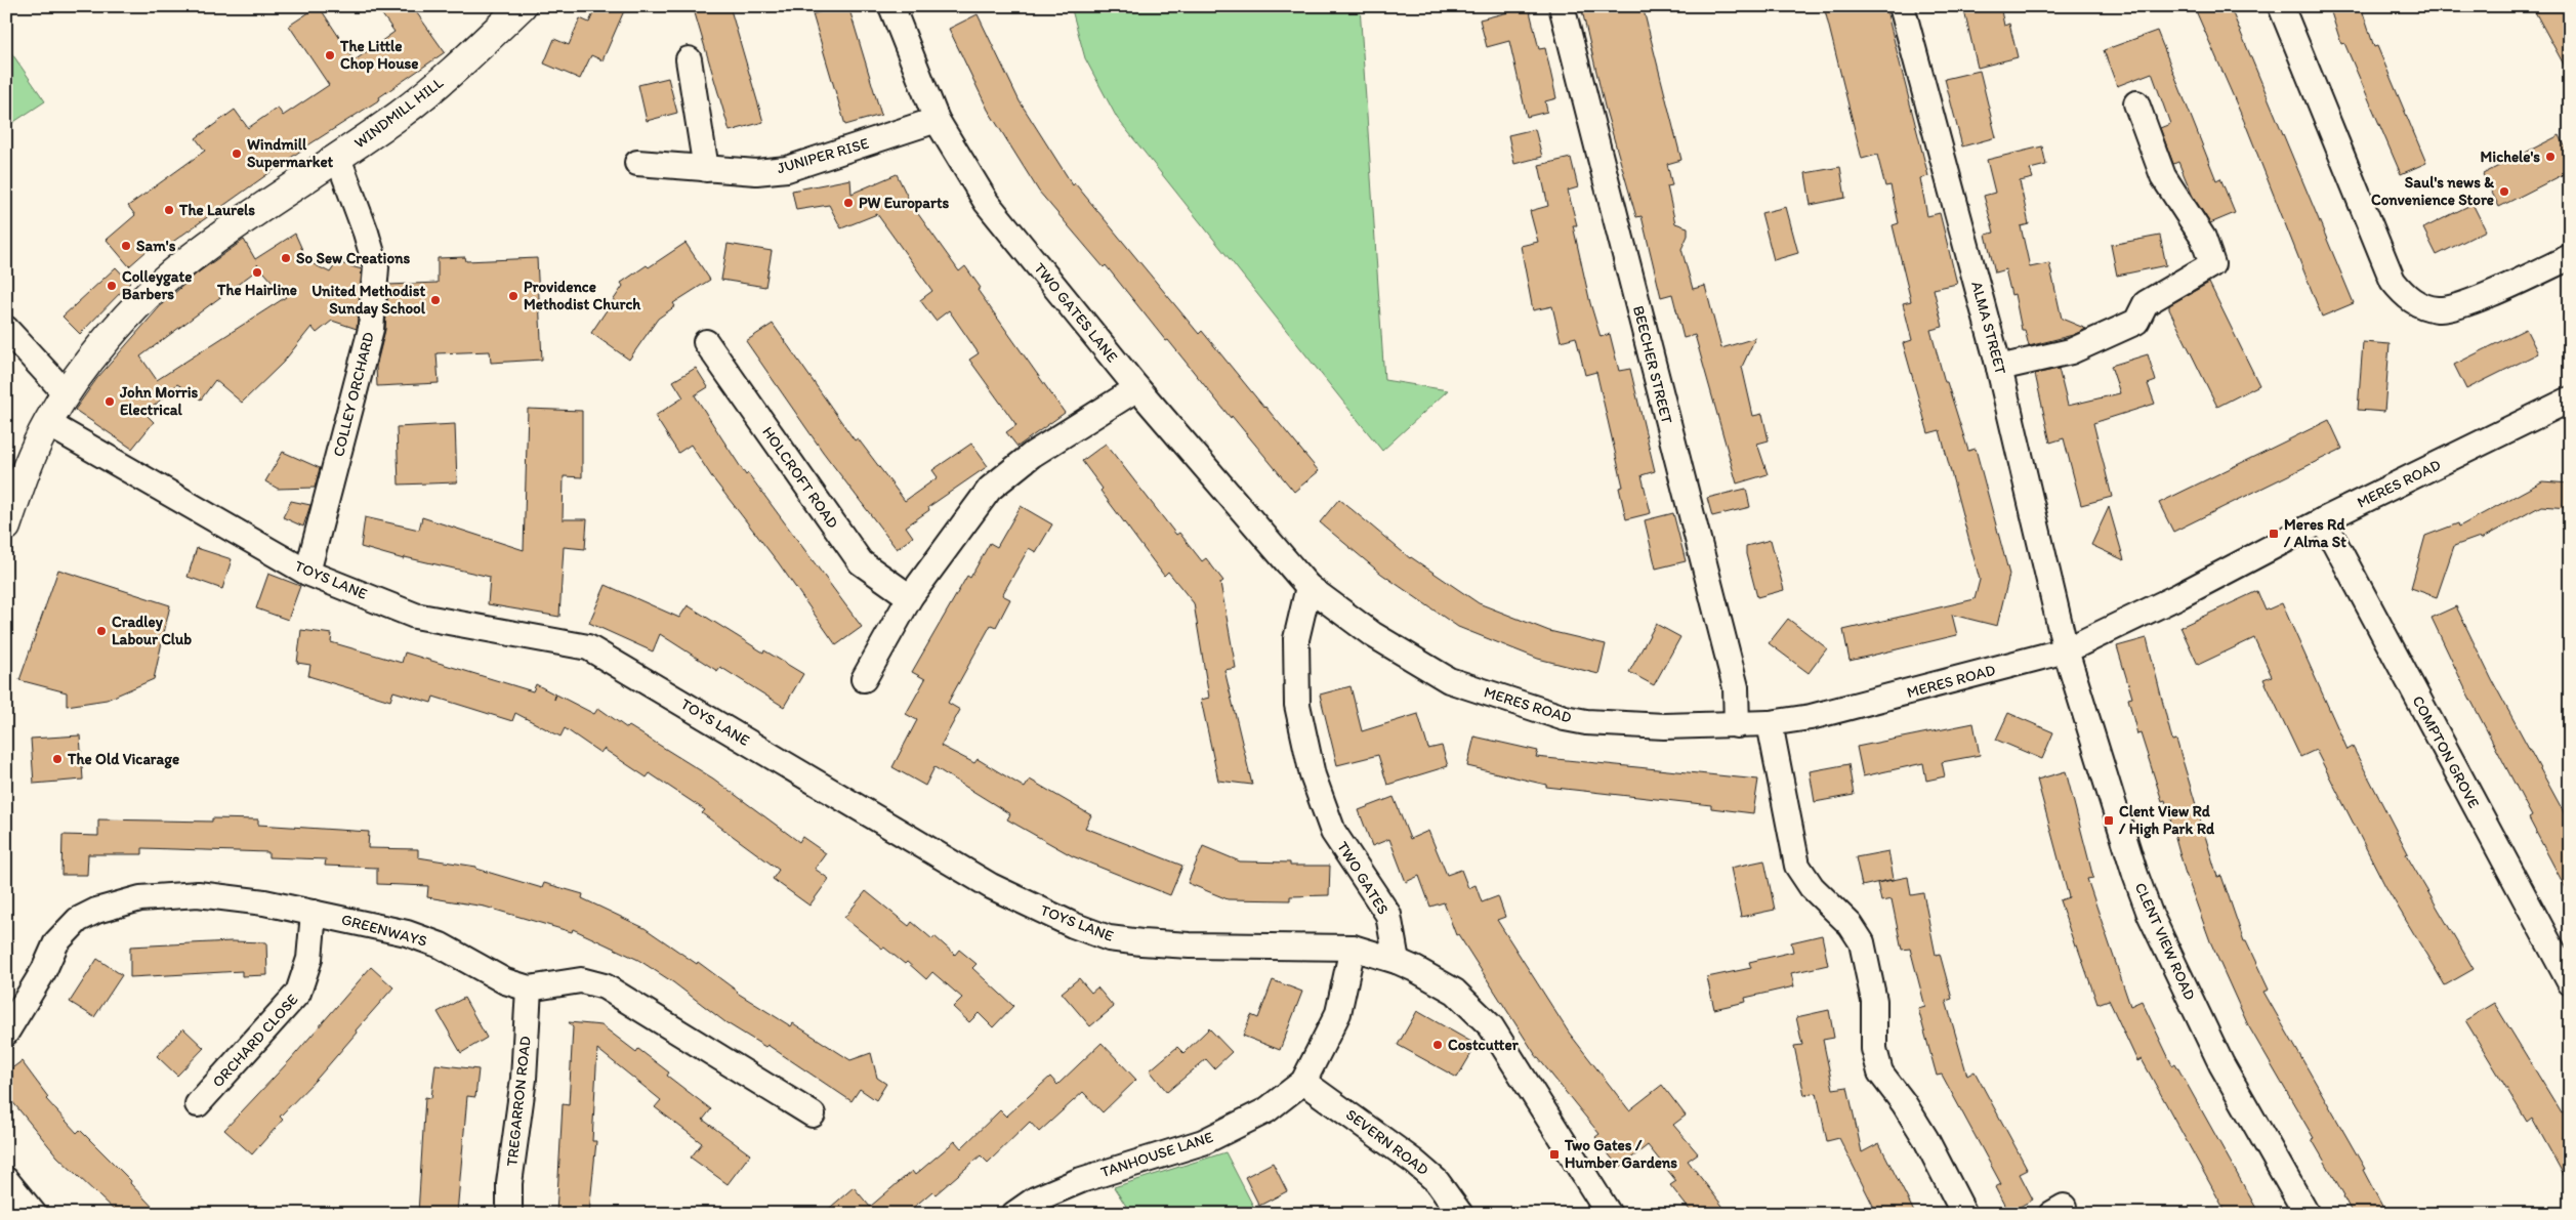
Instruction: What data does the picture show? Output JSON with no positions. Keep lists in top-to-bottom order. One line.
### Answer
{"streets":{"highway":["WINDMILL HILL"],"street":["JUNIPER RISE","TWO GATES LANE","ALMA STREET","BEECHER STREET","COLLEY ORCHARD","HOLCROFT ROAD","MERES ROAD","TOYS LANE","COMPTON GROVE","TWO GATES","GREENWAYS","CLENT VIEW ROAD","ORCHARD CLOSE","TREGARRON ROAD","SEVERN ROAD","TANHOUSE LANE"]},"crossings":[["WINDMILL HILL","COLLEY ORCHARD"],["WINDMILL HILL","TOYS LANE"],["JUNIPER RISE","TWO GATES LANE"],["TWO GATES LANE","MERES ROAD"],["TWO GATES LANE","TWO GATES"],["ALMA STREET","MERES ROAD"],["ALMA STREET","CLENT VIEW ROAD"],["BEECHER STREET","MERES ROAD"],["COLLEY ORCHARD","TOYS LANE"],["MERES ROAD","COMPTON GROVE"],["MERES ROAD","TWO GATES"],["MERES ROAD","CLENT VIEW ROAD"],["TOYS LANE","TWO GATES"],["TOYS LANE","TANHOUSE LANE"],["GREENWAYS","ORCHARD CLOSE"],["GREENWAYS","TREGARRON ROAD"],["SEVERN ROAD","TANHOUSE LANE"]],"places":{"other":["The Little Chop House","Windmill Supermarket","Michele's","Saul's news & Convenience Store","PW Europarts","The Laurels","Sam's","So Sew Creations","The Hairline","Colleygate Barbers","Providence Methodist Church","United Methodist Sunday School","John Morris Electrical","Cradley Labour Club","The Old Vicarage","Costcutter"],"transit":["Meres Rd / Alma St","Clent View Rd / High Park Rd","Two Gates / Humber Gardens"]}}
